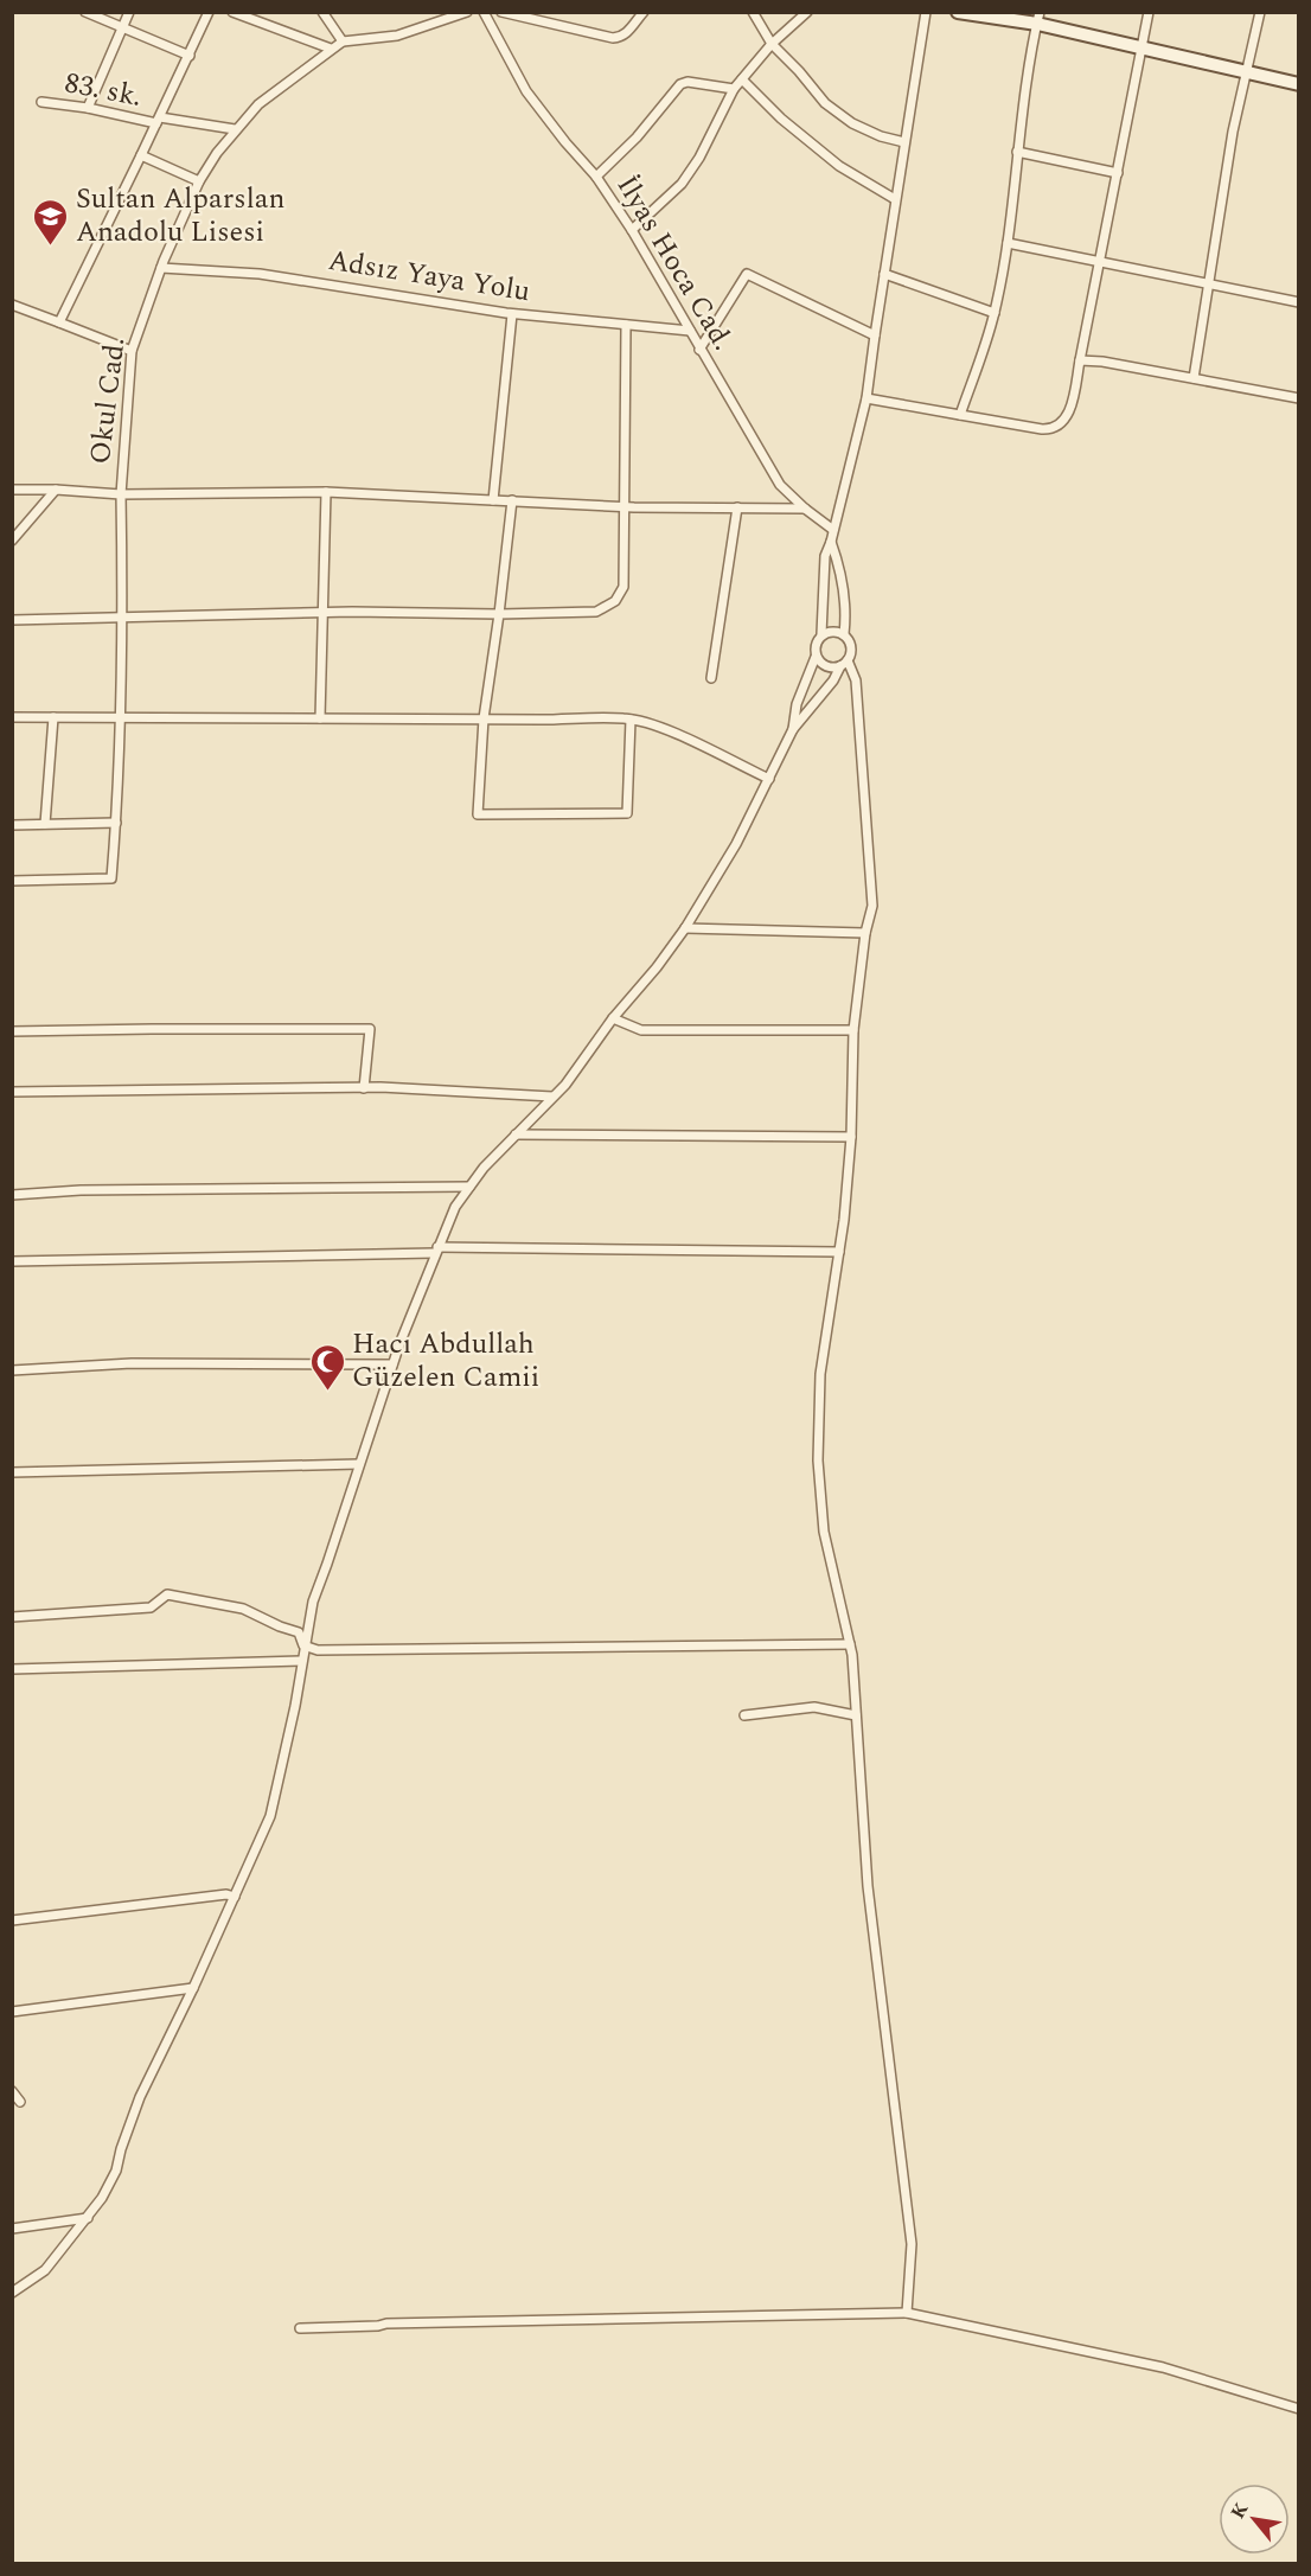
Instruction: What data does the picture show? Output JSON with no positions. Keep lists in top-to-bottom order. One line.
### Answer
{"streets":{"street":["83. sk.","İlyas Hoca Cad.","Adsız Yaya Yolu","Okul Cad."]},"crossings":[["83. sk.","Okul Cad."],["İlyas Hoca Cad.","Adsız Yaya Yolu"],["Adsız Yaya Yolu","Okul Cad."]],"places":{"school or university":["Sultan Alparslan Anadolu Lisesi"],"mosque":["Hacı Abdullah Güzelen Camii"]},"north":"top left"}
